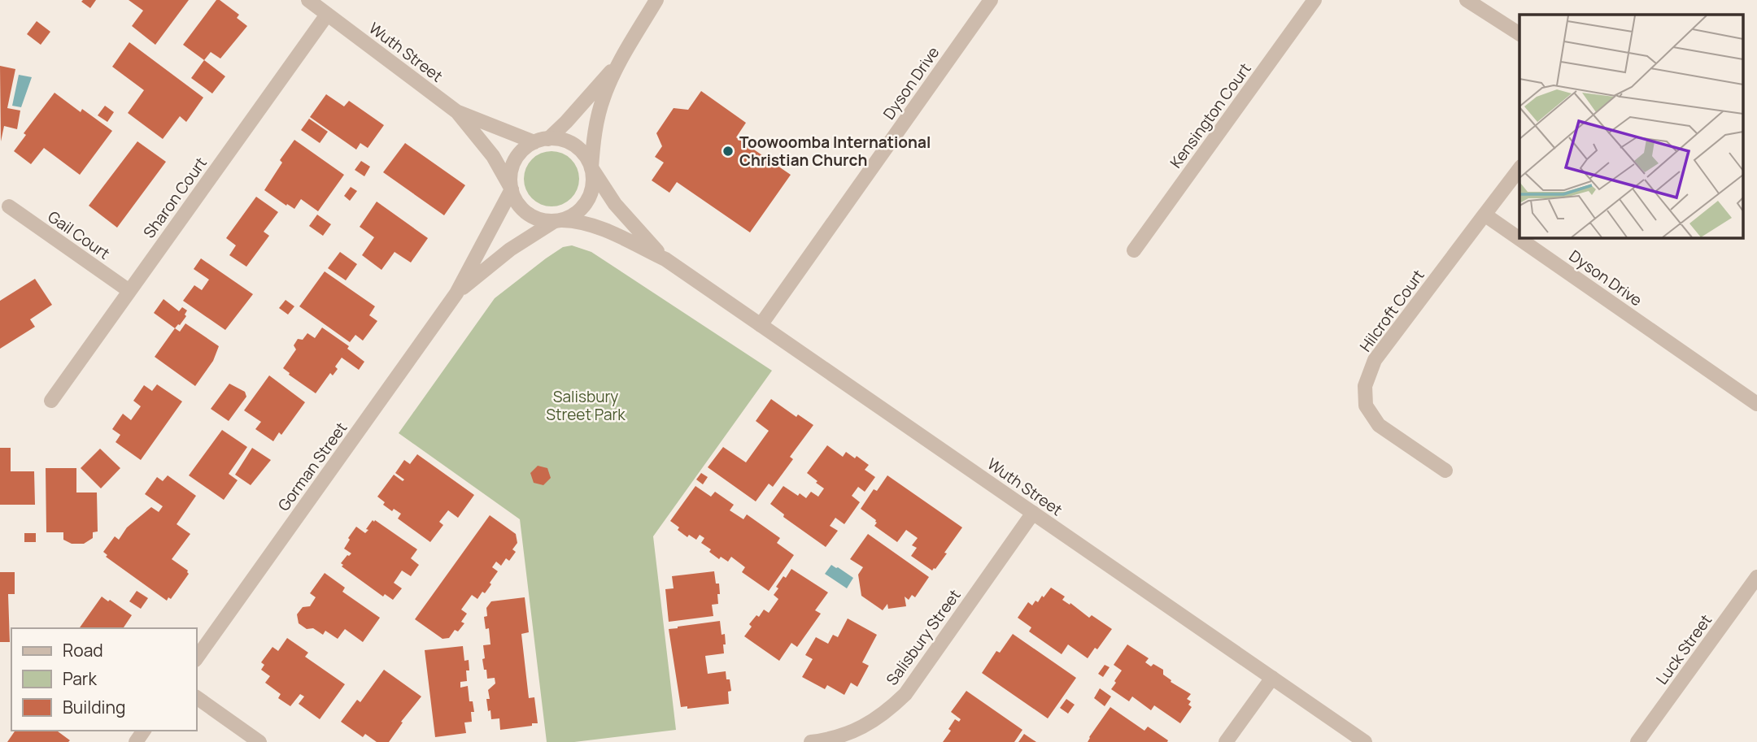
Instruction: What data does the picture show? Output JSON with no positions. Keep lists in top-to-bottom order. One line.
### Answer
{"streets":{"street":["Wuth Street","Dyson Drive","Kensington Court","Sharon Court","Gail Court","Hilcroft Court","Gorman Street","Salisbury Street","Luck Street"]},"crossings":[["Wuth Street","Dyson Drive"],["Wuth Street","Sharon Court"],["Wuth Street","Gorman Street"],["Wuth Street","Salisbury Street"],["Dyson Drive","Hilcroft Court"],["Sharon Court","Gail Court"]],"parks":["Salisbury Street Park"],"places":["Toowoomba International Christian Church"],"legend":["Road","Park","Building"]}
